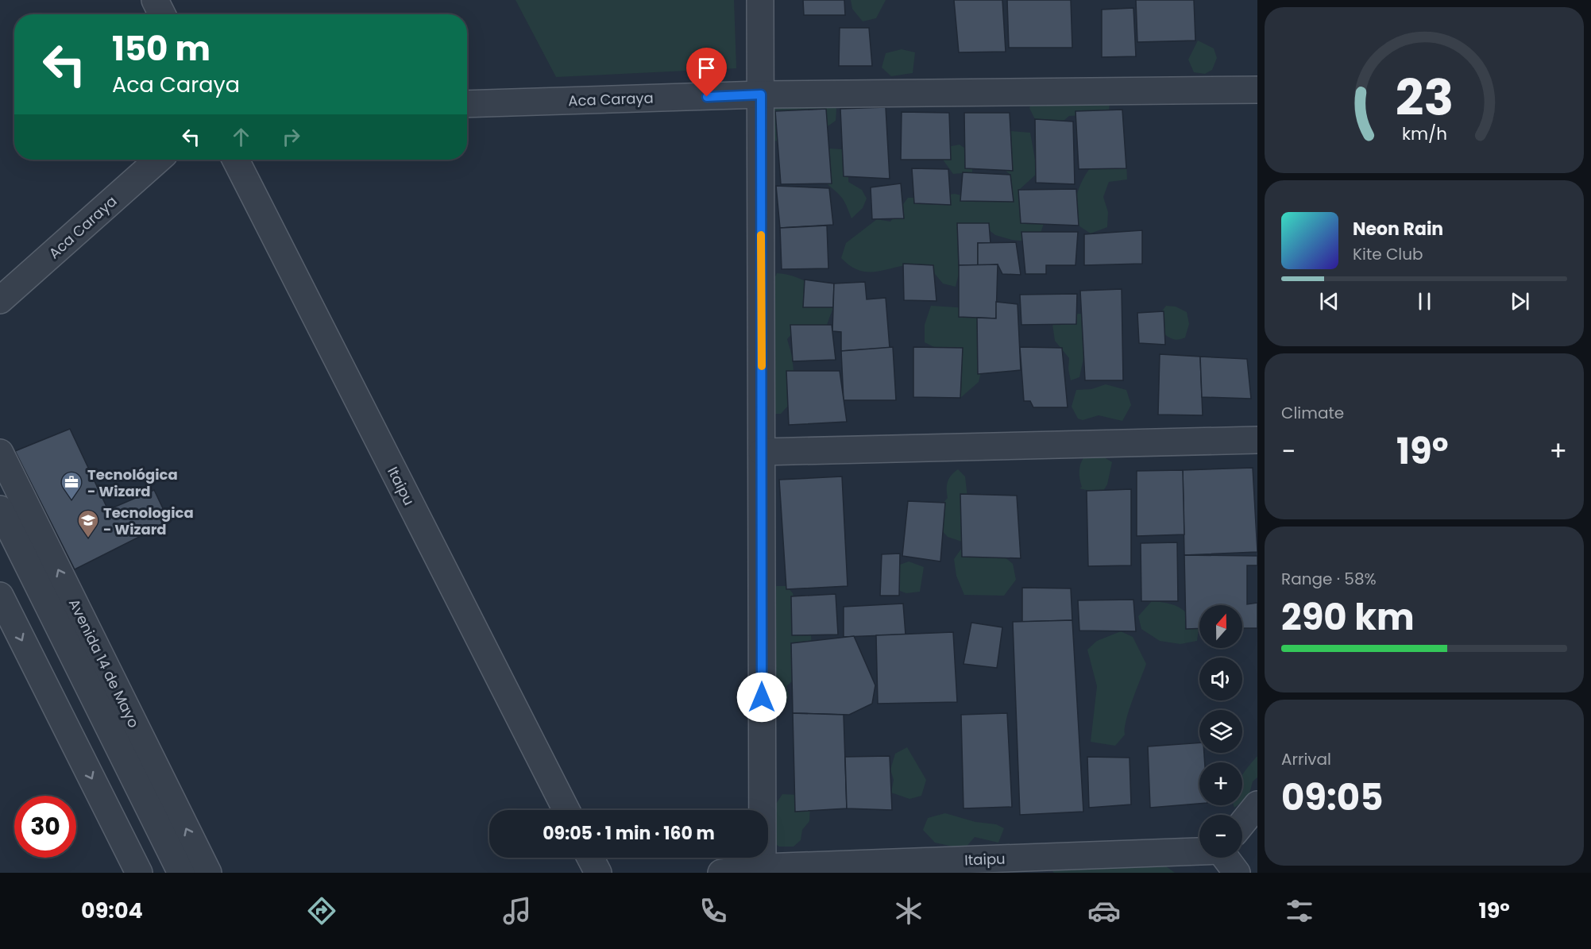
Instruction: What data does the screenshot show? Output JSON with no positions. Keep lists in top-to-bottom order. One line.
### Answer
{"streets":{"street":["Aca Caraya","Itaipu","Avenida 14 de Mayo"]},"places":{"office":["Tecnológica - Wizard"],"school or university":["Tecnologica - Wizard"]},"north":"top","page":{"turn":["150 m","Aca Caraya"],"song":["Neon Rain","Kite Club"],"tile":["Climate",["Range · 58%","290 km"],["Arrival","09:05"]],"heat":["−","19°","+"],"map_buttons":["+","−"],"limit":"30","trip":"09:05 · 1 min · 160 m","tabs":["09:04","19°"],"gauge":["23","km/h"]}}
